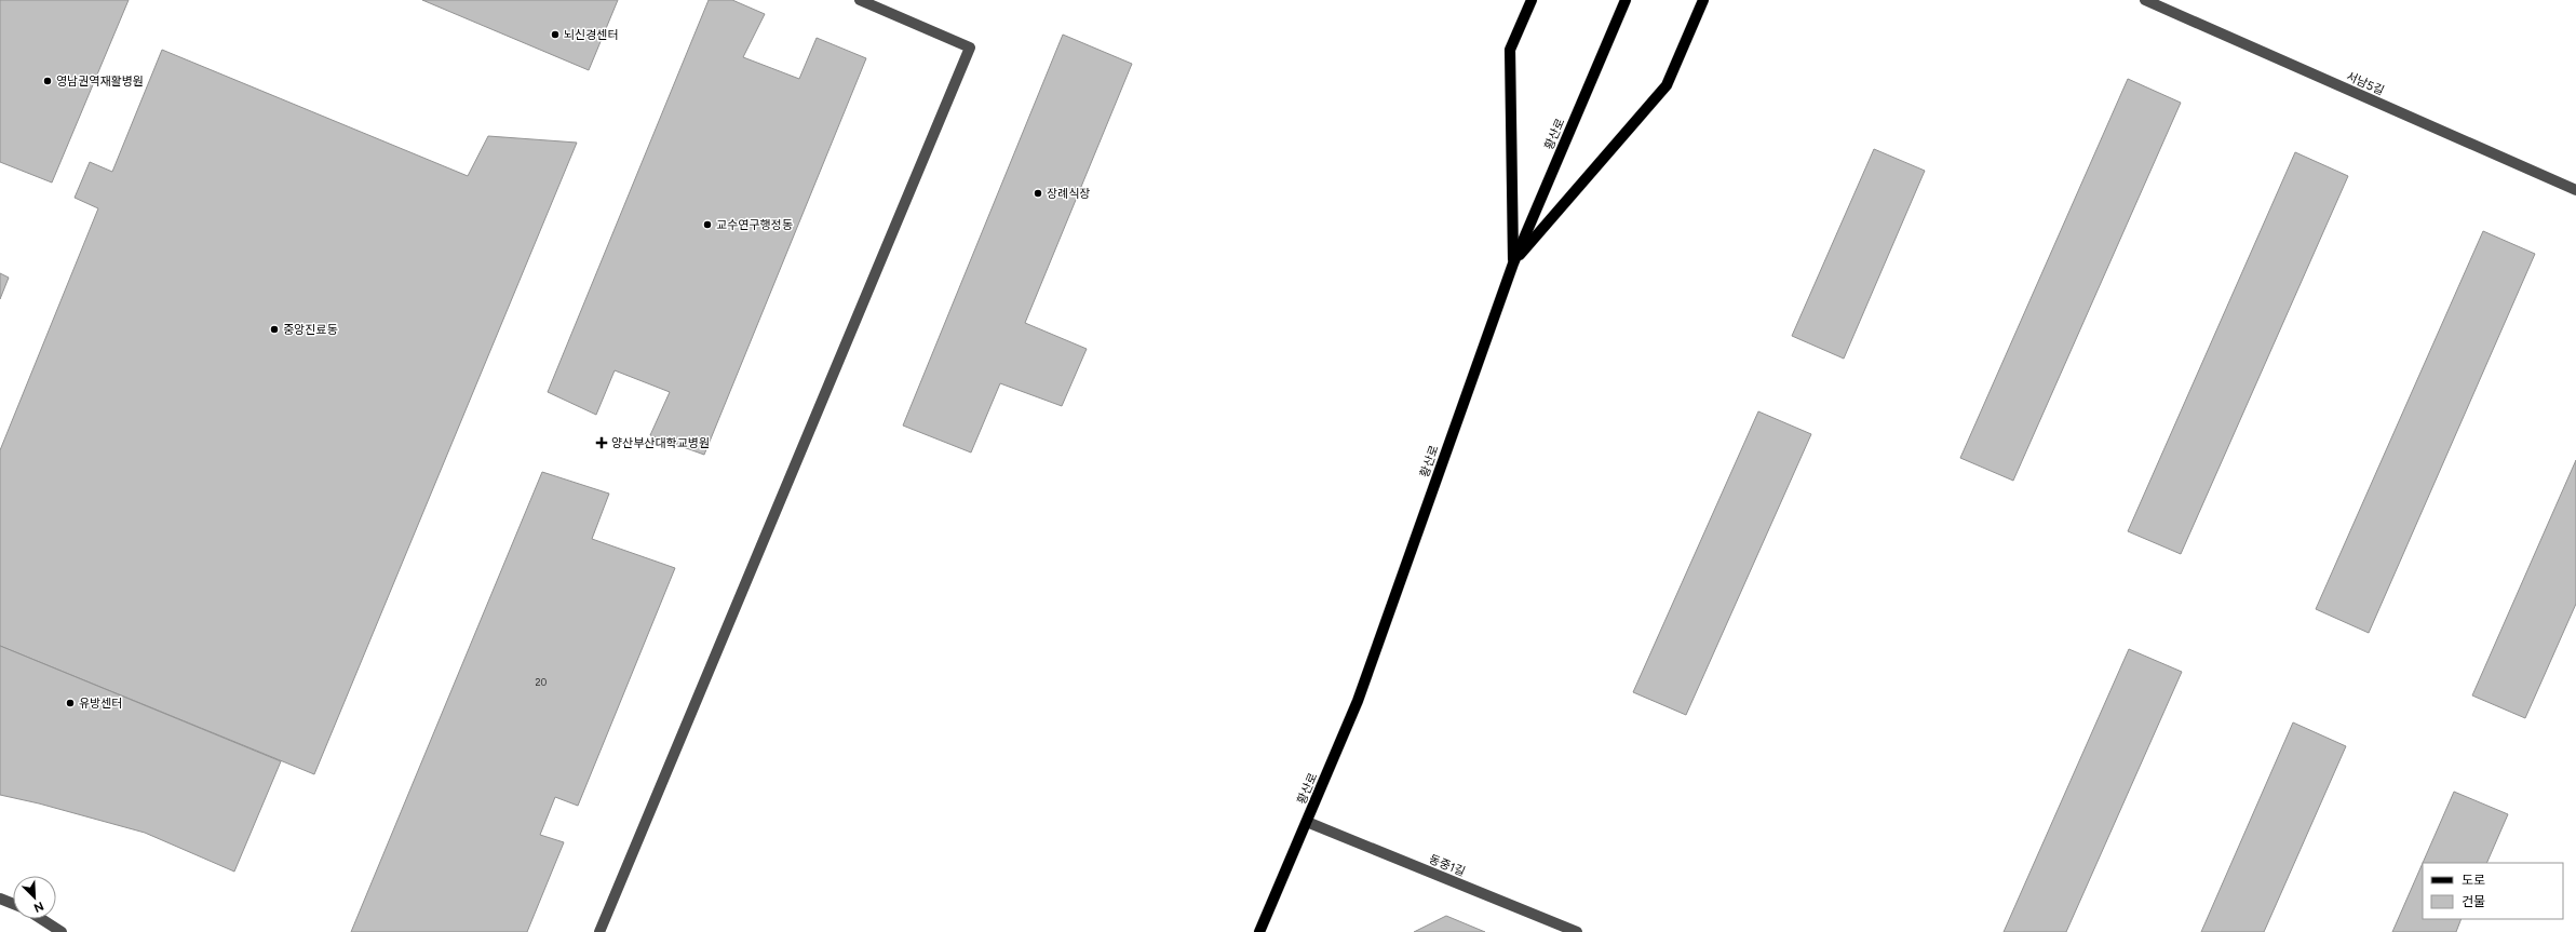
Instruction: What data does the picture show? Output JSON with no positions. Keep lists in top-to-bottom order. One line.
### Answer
{"streets":{"main road":["황산로"],"street":["서남5길","동중1길"]},"crossings":[["황산로","동중1길"]],"places":{"other":["뇌신경센터","영남권역재활병원","장례식장","교수연구행정동","중앙진료동","유방센터"],"health":["양산부산대학교병원"]},"house_numbers":["20"],"legend":["도로","건물"],"north":"bottom right"}
